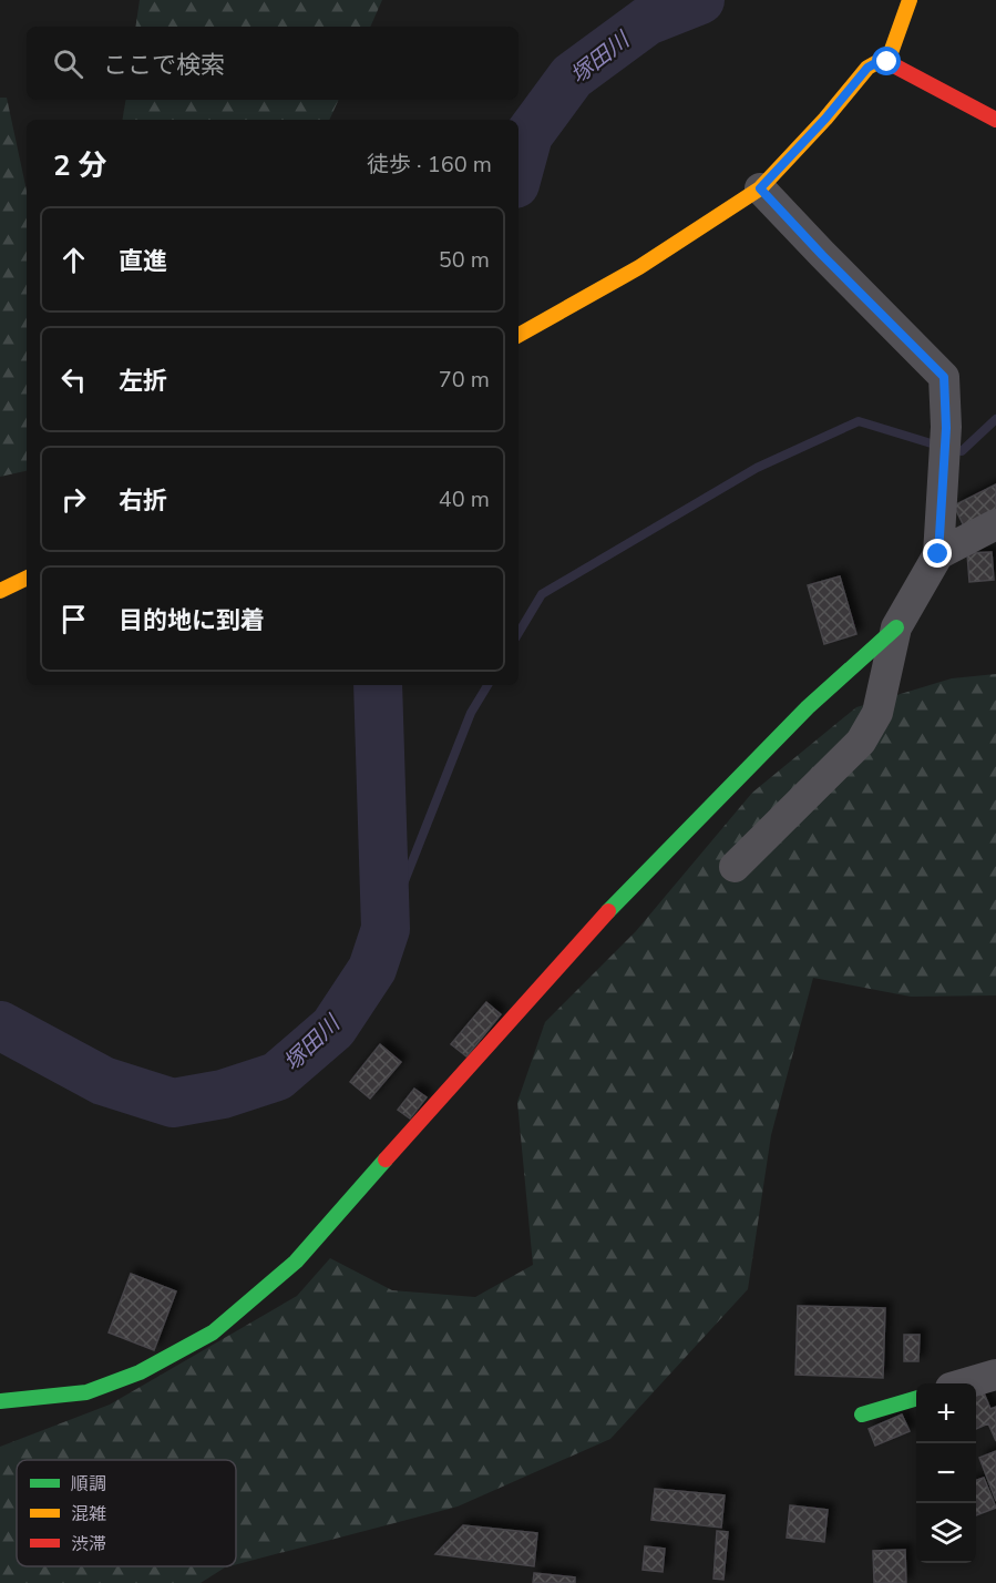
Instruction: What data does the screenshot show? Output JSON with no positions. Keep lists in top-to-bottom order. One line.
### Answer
{"water":["塚田川"],"legend":["順調","混雑","渋滞"],"page":{"search":"ここで検索","heading":["2 分","徒歩 · 160 m"],"list":[["直進","50 m"],["左折","70 m"],["右折","40 m"],"目的地に到着"],"map_buttons":["+","−"]}}
